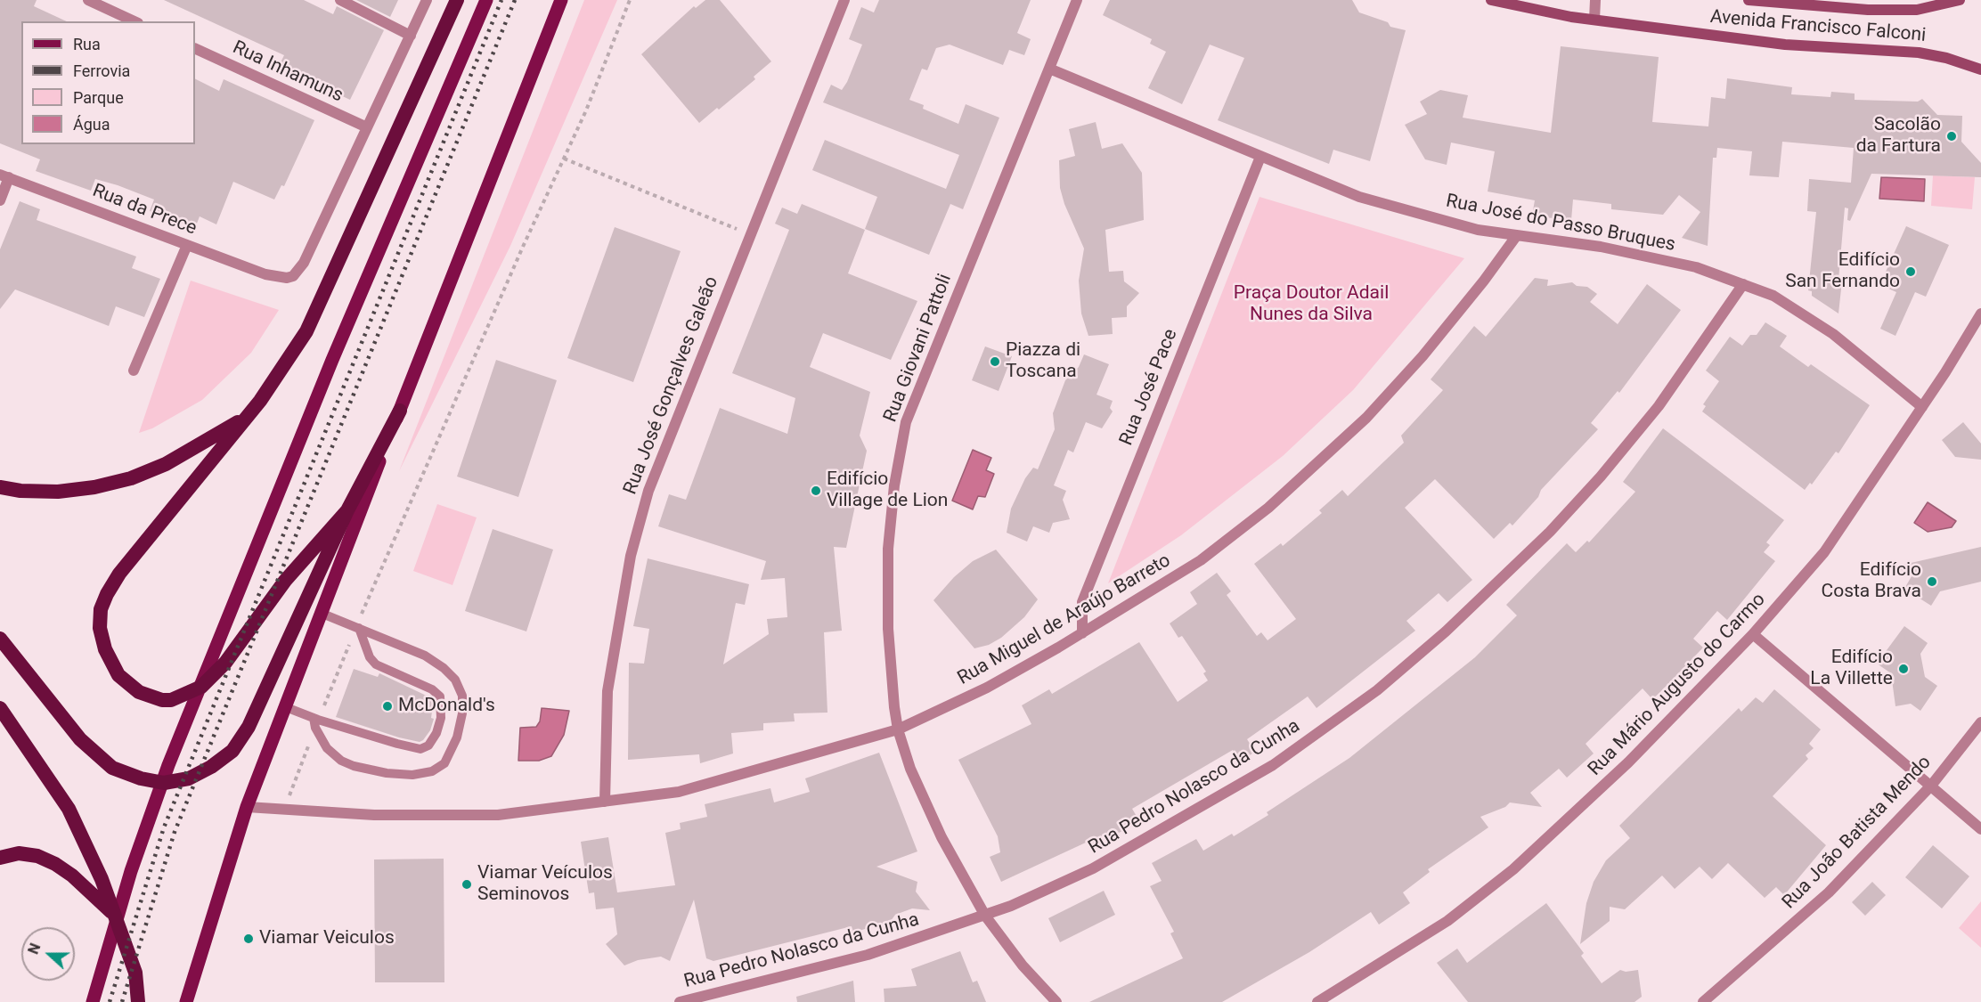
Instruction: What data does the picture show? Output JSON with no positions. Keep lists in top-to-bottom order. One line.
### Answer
{"streets":{"main road":["Avenida Francisco Falconi"],"street":["Rua Inhamuns","Rua da Prece","Rua José do Passo Bruques","Rua Giovani Pattoli","Rua José Gonçalves Galeão","Rua José Pace","Rua Miguel de Araújo Barreto","Rua Mário Augusto do Carmo","Rua Pedro Nolasco da Cunha","Rua João Batista Mendo"]},"crossings":[["Rua Inhamuns","Rua da Prece"],["Rua José do Passo Bruques","Rua Giovani Pattoli"],["Rua José do Passo Bruques","Rua José Pace"],["Rua José do Passo Bruques","Rua Miguel de Araújo Barreto"],["Rua José do Passo Bruques","Rua Mário Augusto do Carmo"],["Rua José do Passo Bruques","Rua Pedro Nolasco da Cunha"],["Rua Giovani Pattoli","Rua Miguel de Araújo Barreto"],["Rua Giovani Pattoli","Rua Pedro Nolasco da Cunha"],["Rua José Gonçalves Galeão","Rua Miguel de Araújo Barreto"],["Rua José Pace","Rua Miguel de Araújo Barreto"]],"parks":["Praça Doutor Adail Nunes da Silva"],"places":["Sacolão da Fartura","Edifício San Fernando","Piazza di Toscana","Edifício Village de Lion","Edifício Costa Brava","Edifício La Villette","McDonald's","Viamar Veículos Seminovos","Viamar Veiculos"],"legend":["Rua","Ferrovia","Parque","Água"],"north":"left"}
